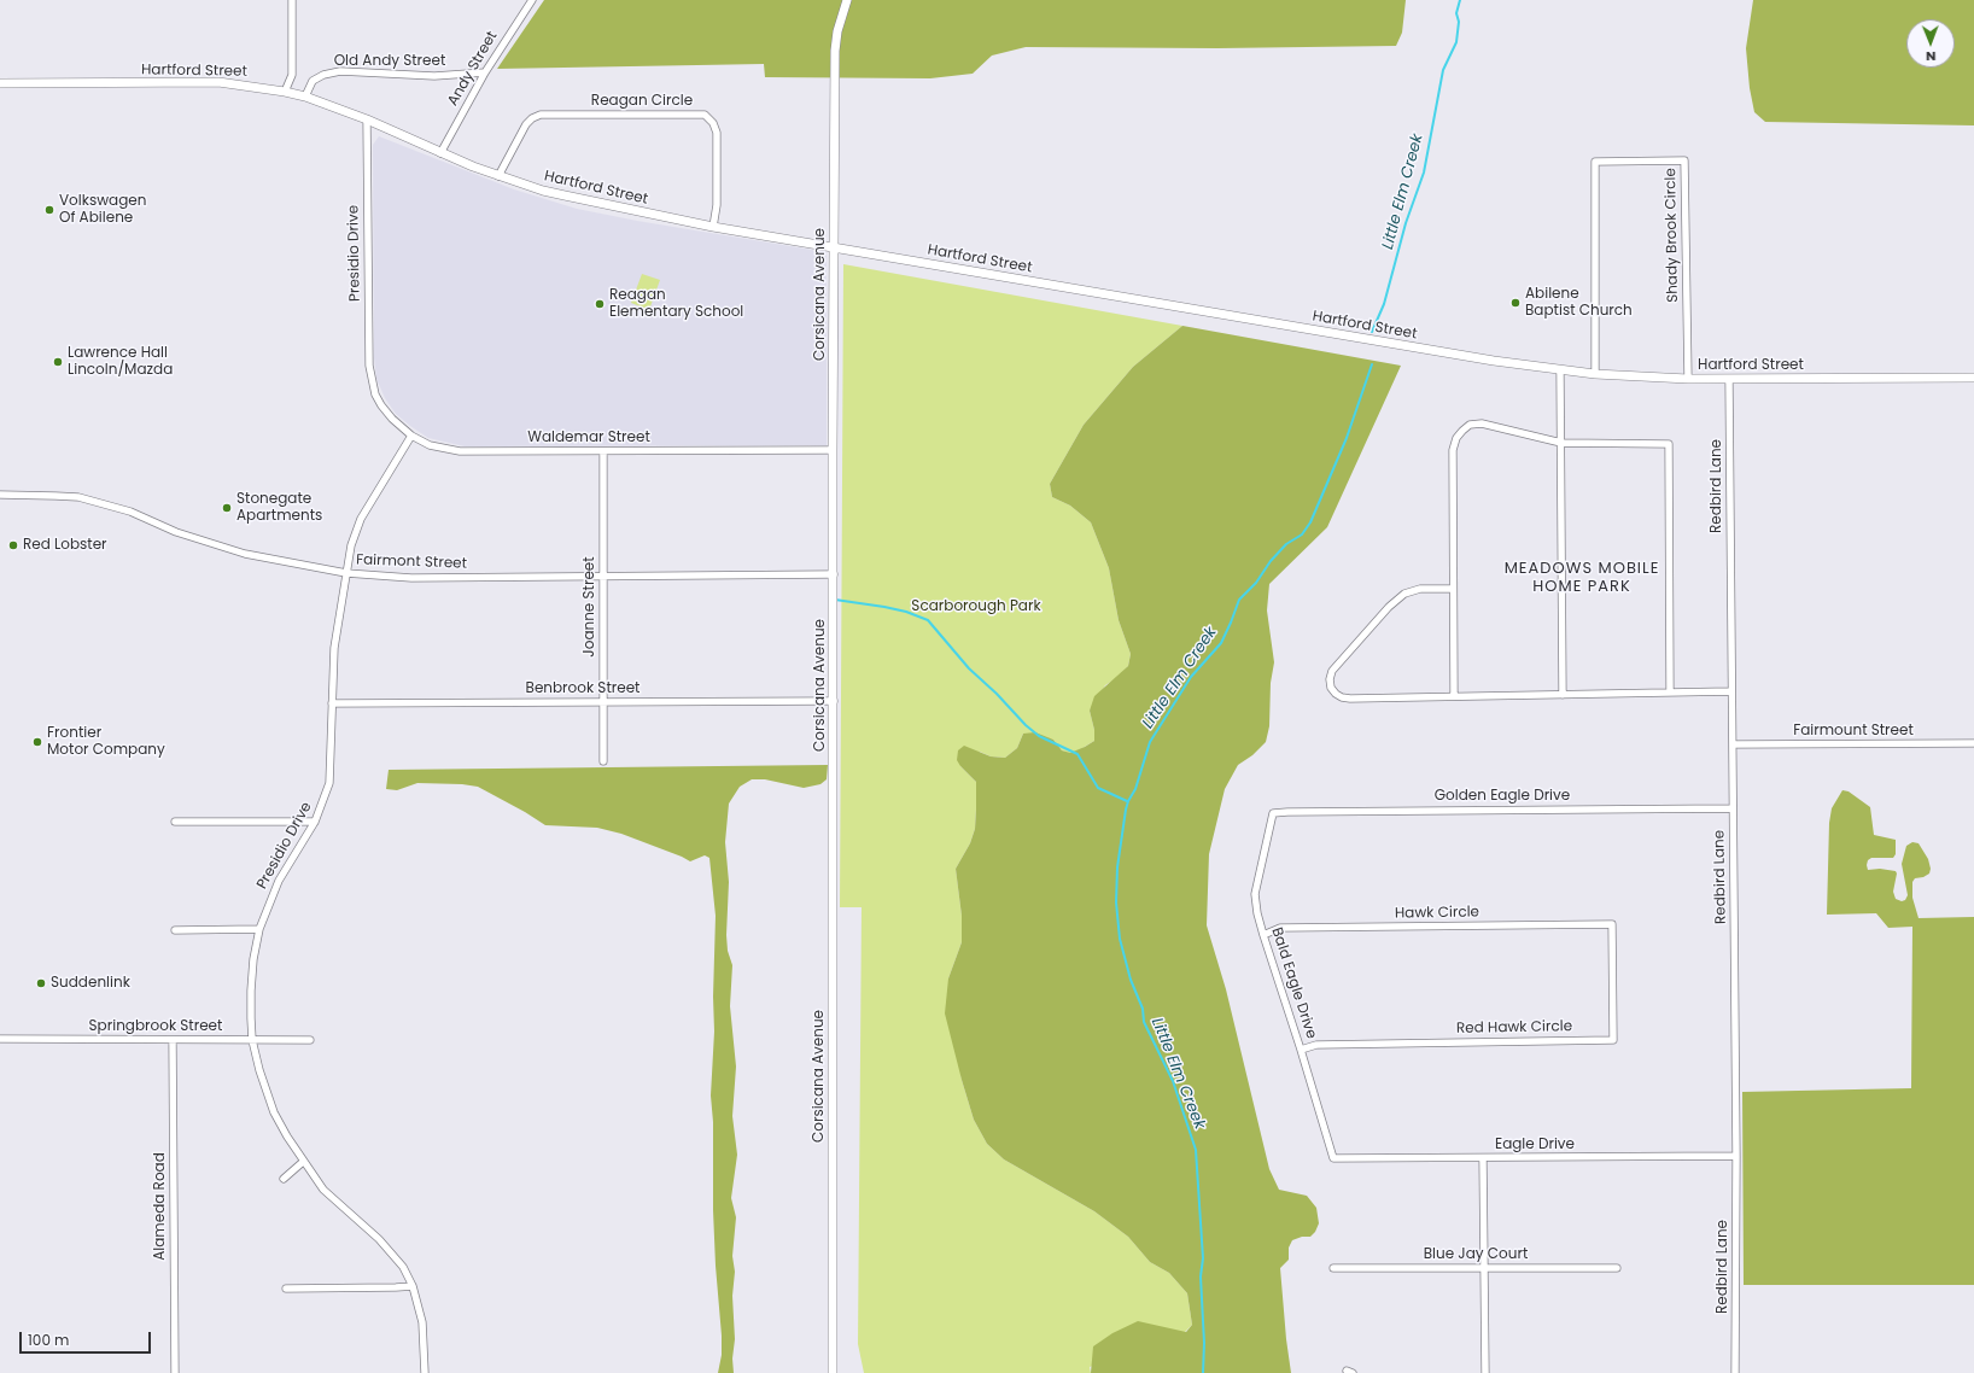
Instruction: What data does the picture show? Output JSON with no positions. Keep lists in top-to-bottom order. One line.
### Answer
{"streets":{"street":["Old Andy Street","Andy Street","Hartford Street","Reagan Circle","Shady Brook Circle","Presidio Drive","Corsicana Avenue","Waldemar Street","Redbird Lane","Fairmont Street","Joanne Street","Benbrook Street","Fairmount Street","Golden Eagle Drive","Hawk Circle","Bald Eagle Drive","Springbrook Street","Red Hawk Circle","Eagle Drive","Alameda Road","Blue Jay Court"]},"crossings":[["Old Andy Street","Andy Street"],["Old Andy Street","Hartford Street"],["Andy Street","Hartford Street"],["Hartford Street","Reagan Circle"],["Hartford Street","Shady Brook Circle"],["Hartford Street","Presidio Drive"],["Hartford Street","Corsicana Avenue"],["Hartford Street","Redbird Lane"],["Presidio Drive","Waldemar Street"],["Presidio Drive","Fairmont Street"],["Presidio Drive","Benbrook Street"],["Presidio Drive","Springbrook Street"],["Corsicana Avenue","Waldemar Street"],["Corsicana Avenue","Fairmont Street"],["Corsicana Avenue","Benbrook Street"],["Waldemar Street","Joanne Street"],["Redbird Lane","Fairmount Street"],["Redbird Lane","Golden Eagle Drive"],["Redbird Lane","Eagle Drive"],["Fairmont Street","Joanne Street"],["Joanne Street","Benbrook Street"],["Golden Eagle Drive","Bald Eagle Drive"],["Hawk Circle","Bald Eagle Drive"],["Hawk Circle","Red Hawk Circle"],["Bald Eagle Drive","Red Hawk Circle"],["Bald Eagle Drive","Eagle Drive"],["Springbrook Street","Alameda Road"]],"districts":["MEADOWS MOBILE HOME PARK"],"water":["Little Elm Creek"],"parks":["Scarborough Park"],"places":["Volkswagen Of Abilene","Abilene Baptist Church","Reagan Elementary School","Lawrence Hall Lincoln/Mazda","Stonegate Apartments","Red Lobster","Frontier Motor Company","Suddenlink"],"scale_bar":"100 m","north":"bottom"}
